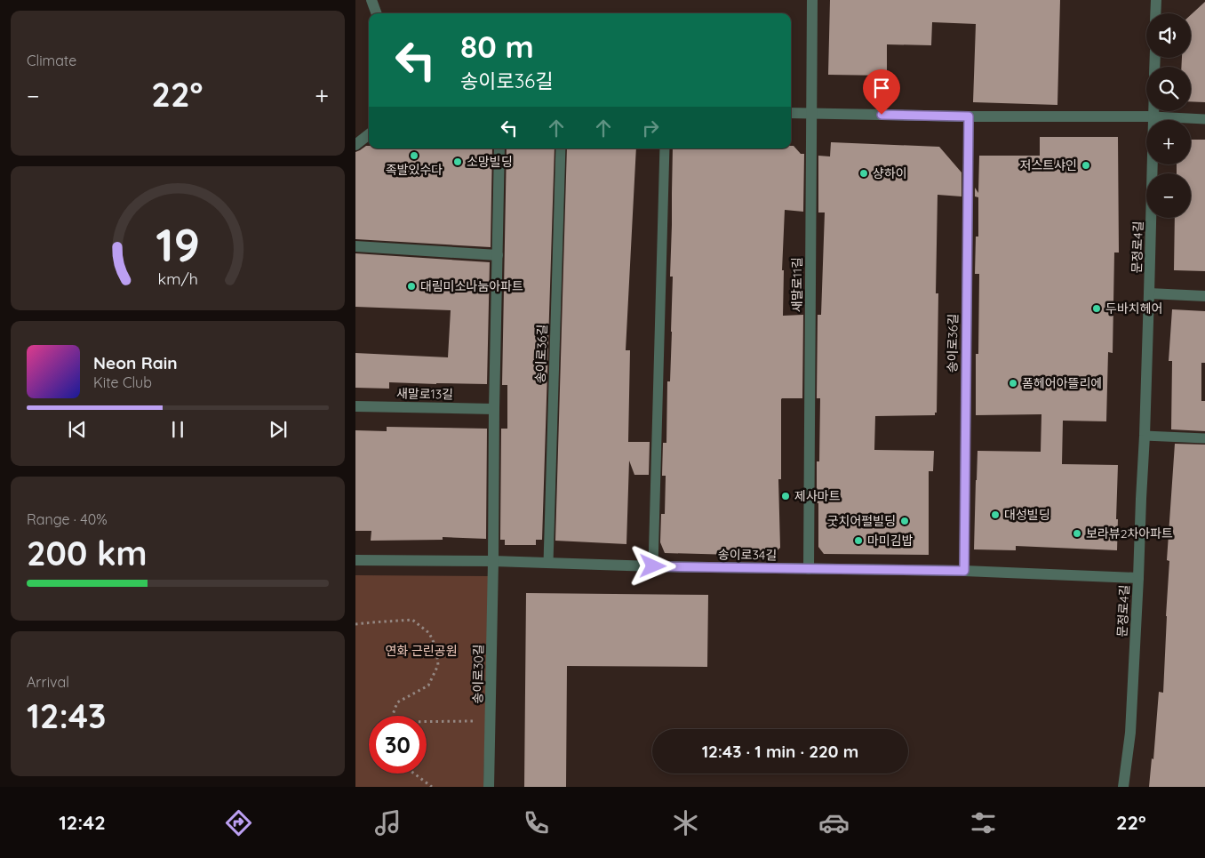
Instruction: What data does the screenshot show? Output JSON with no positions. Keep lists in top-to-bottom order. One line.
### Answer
{"streets":{"street":["문정로4길","새말로11길","새말로13길","송이로34길","송이로30길"],"lane":["송이로36길"]},"crossings":[["문정로4길","송이로34길"],["새말로11길","송이로34길"],["송이로36길","송이로34길"],["송이로34길","송이로30길"]],"parks":["연화 근린공원"],"places":["족발있수다","소망빌딩","저스트샤인","샹하이","대림미소나눔아파트","두바치헤어","폼헤어아뜰리에","제사마트","대성빌딩","굿치어펄빌딩","보라뷰2차아파트","마미김밥"],"page":{"tile":["Climate",["Range · 40%","200 km"],["Arrival","12:43"]],"map_buttons":["+","−"],"turn":["80 m","송이로36길"],"heat":["−","22°","+"],"song":["Neon Rain","Kite Club"],"limit":"30","trip":"12:43 · 1 min · 220 m","tabs":["12:42","22°"],"gauge":["19","km/h"]}}
